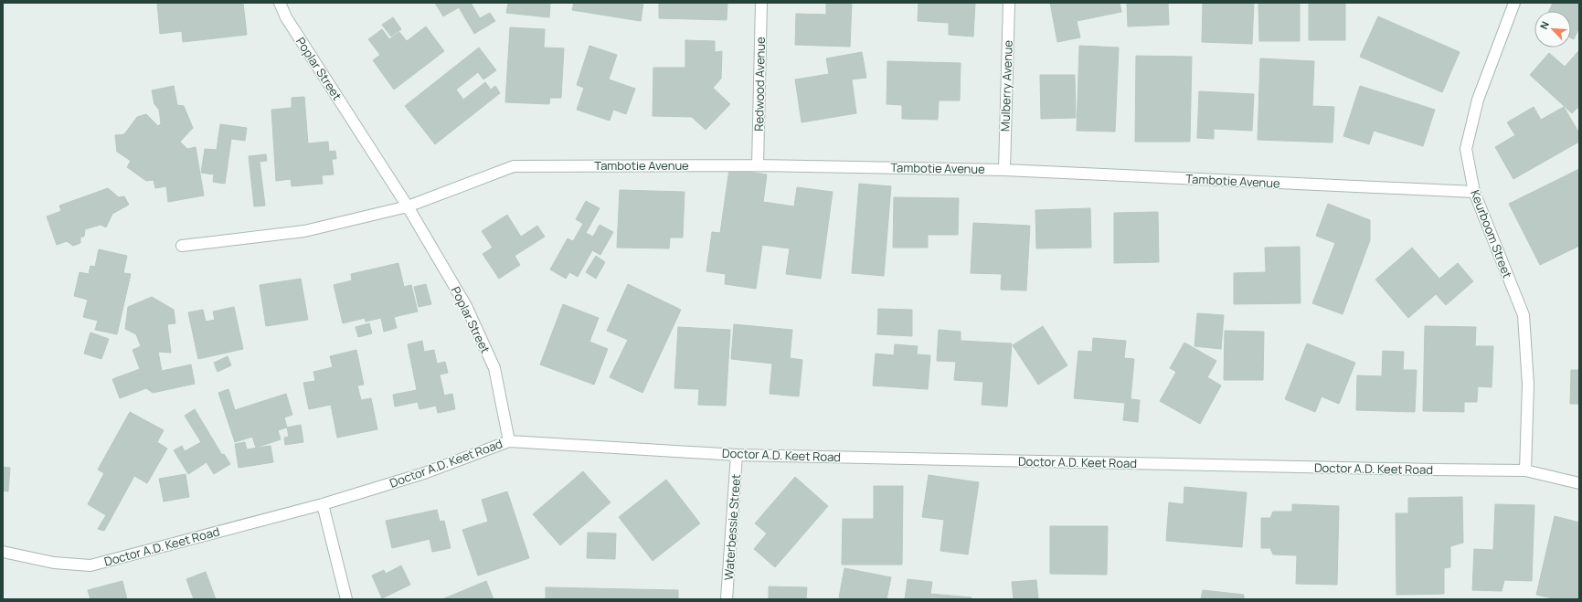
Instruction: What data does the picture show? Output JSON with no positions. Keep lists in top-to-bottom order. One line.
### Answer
{"streets":{"street":["Poplar Street","Redwood Avenue","Mulberry Avenue","Tambotie Avenue","Keurboom Street","Doctor A.D. Keet Road","Waterbessie Street"]},"crossings":[["Poplar Street","Tambotie Avenue"],["Poplar Street","Doctor A.D. Keet Road"],["Redwood Avenue","Tambotie Avenue"],["Mulberry Avenue","Tambotie Avenue"],["Tambotie Avenue","Keurboom Street"],["Keurboom Street","Doctor A.D. Keet Road"],["Doctor A.D. Keet Road","Waterbessie Street"]],"north":"top left"}
